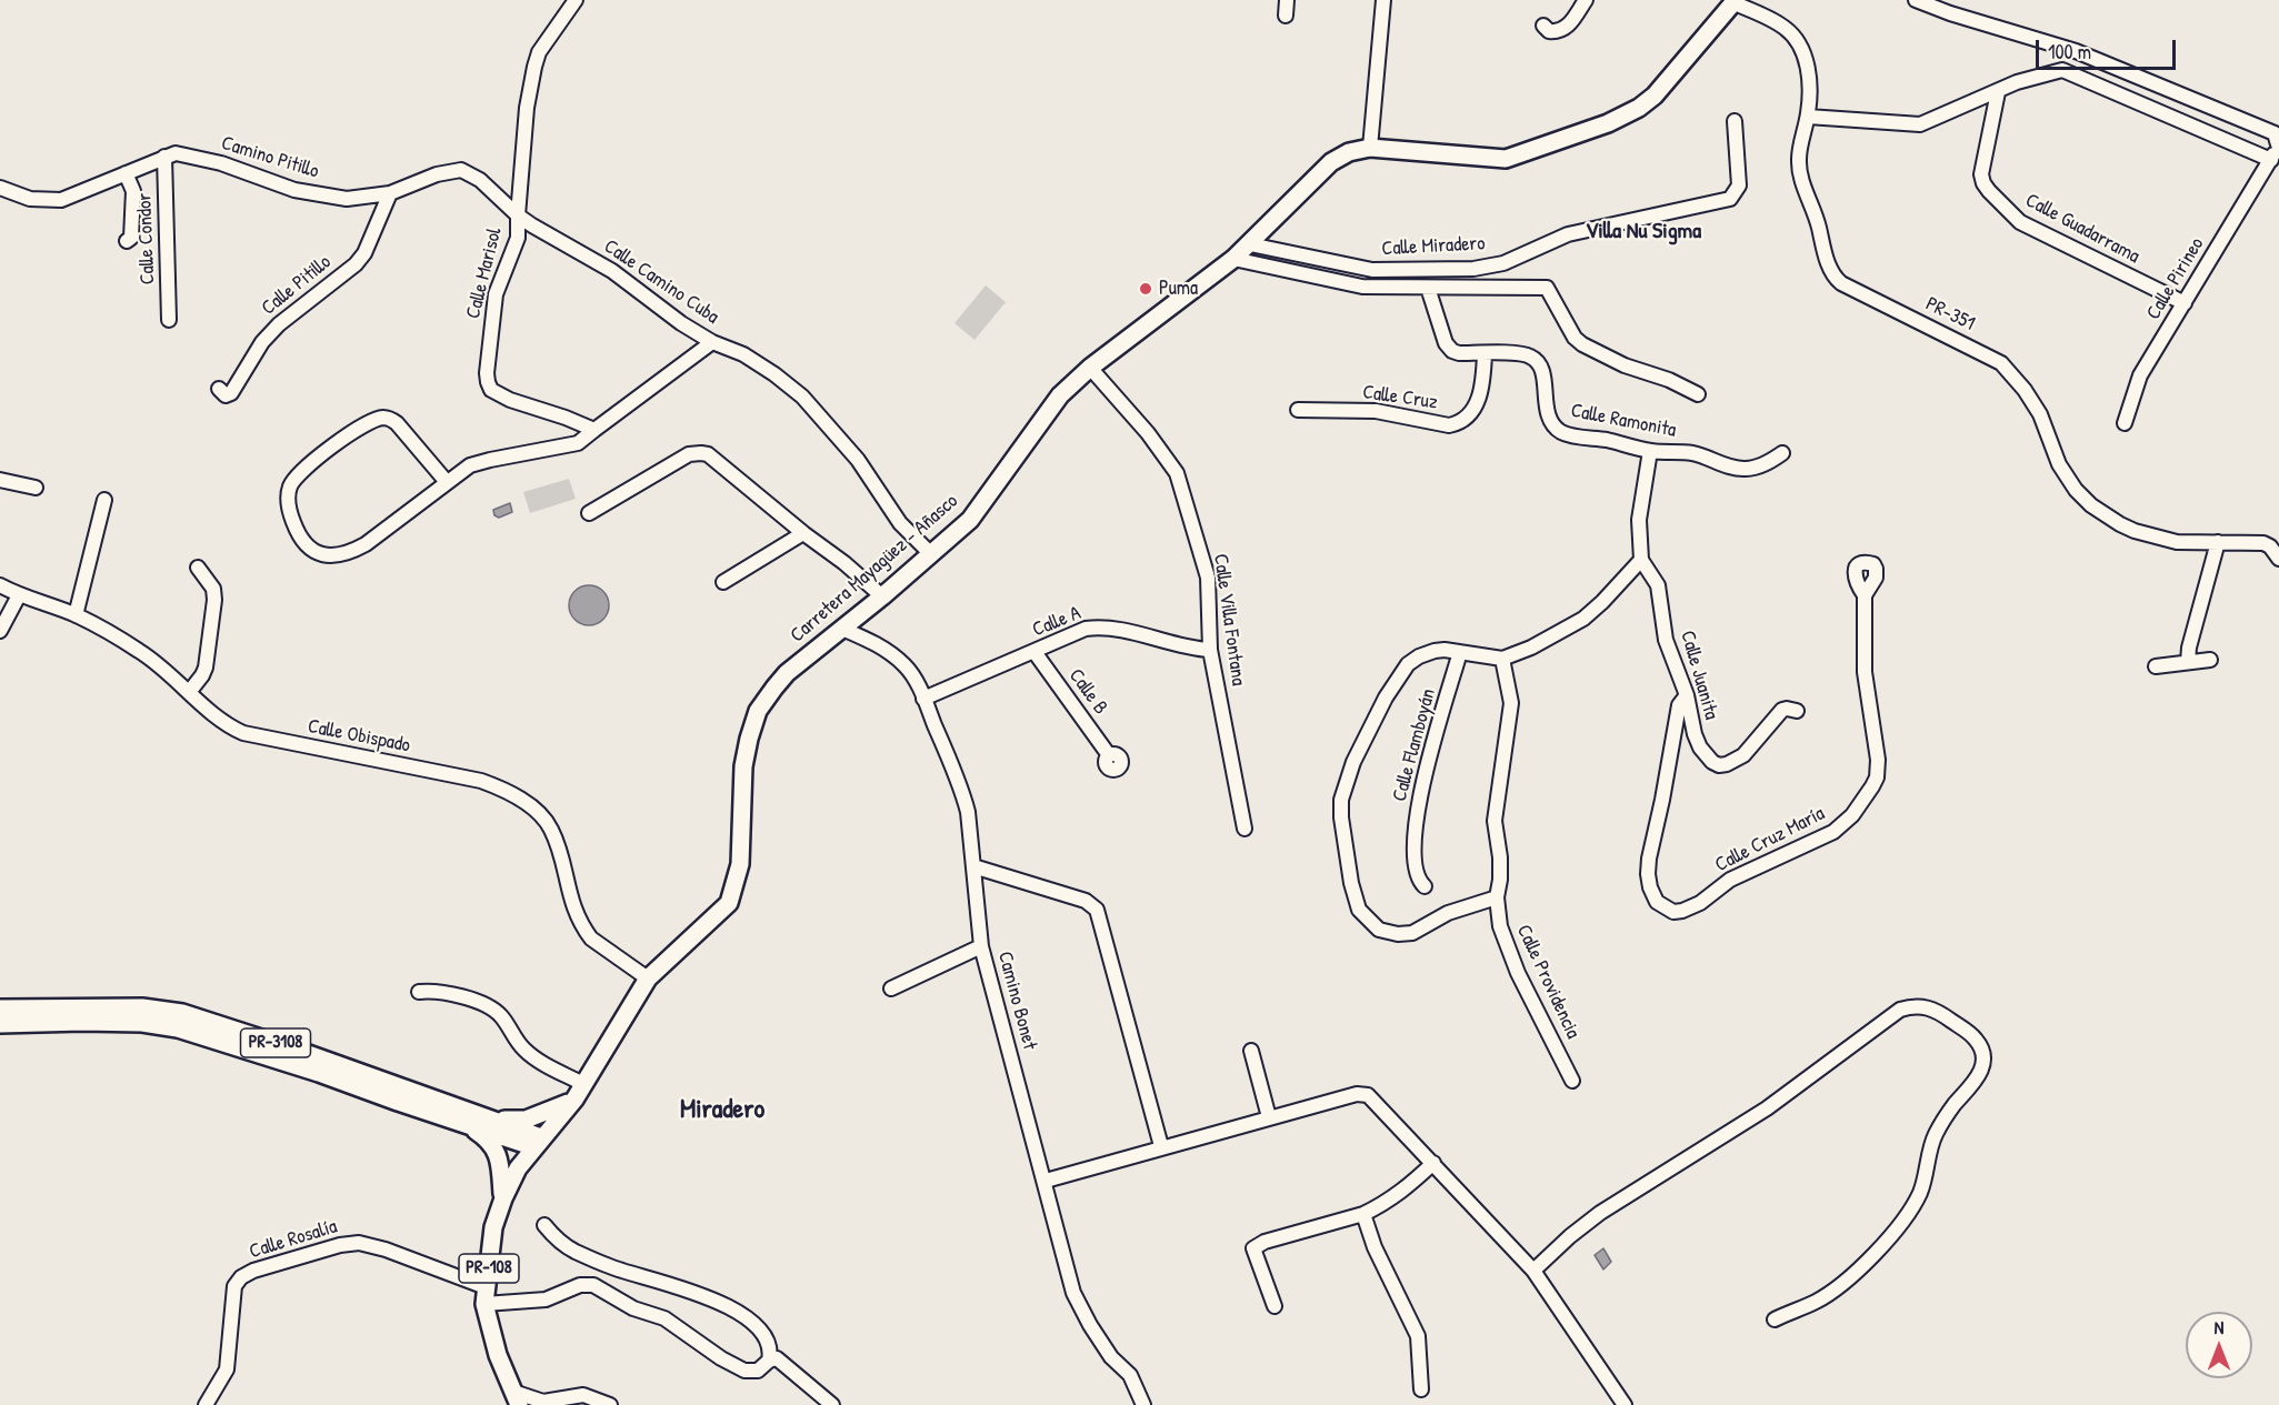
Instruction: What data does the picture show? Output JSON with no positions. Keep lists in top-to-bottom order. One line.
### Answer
{"streets":{"main road":["Carretera Mayagüez - Añasco","PR-3108","PR-108"],"street":["Camino Pitillo","Calle Guadarrama","Calle Condor","Calle Miradero","Calle Marisol","Calle Pirineo","Calle Camino Cuba","Calle Pitillo","PR-351","Calle Cruz","Calle Ramonita","Calle Villa Fontana","Calle A","Calle Juanita","Calle B","Calle Obispado","Calle Flamboyán","Calle Cruz María","Calle Providencia","Camino Bonet","Calle Rosalía"]},"crossings":[["Camino Pitillo","Calle Condor"],["Camino Pitillo","Calle Marisol"],["Camino Pitillo","Calle Camino Cuba"],["Camino Pitillo","Calle Pitillo"],["Calle Guadarrama","Calle Pirineo"],["Calle Miradero","Carretera Mayagüez - Añasco"],["Calle Marisol","Calle Camino Cuba"],["Calle Camino Cuba","Carretera Mayagüez - Añasco"],["PR-351","Carretera Mayagüez - Añasco"],["Calle Cruz","Calle Ramonita"],["Calle Ramonita","Calle Juanita"],["Carretera Mayagüez - Añasco","Calle Villa Fontana"],["Carretera Mayagüez - Añasco","Calle Obispado"],["Carretera Mayagüez - Añasco","Camino Bonet"],["Carretera Mayagüez - Añasco","PR-3108"],["Carretera Mayagüez - Añasco","PR-108"],["Calle Villa Fontana","Calle A"],["Calle A","Calle B"],["Calle A","Camino Bonet"],["Calle Juanita","Calle Cruz María"],["PR-3108","PR-108"],["Calle Rosalía","PR-108"]],"districts":["Villa Nu Sigma","Miradero"],"places":["Puma"],"scale_bar":"100 m","north":"top"}
